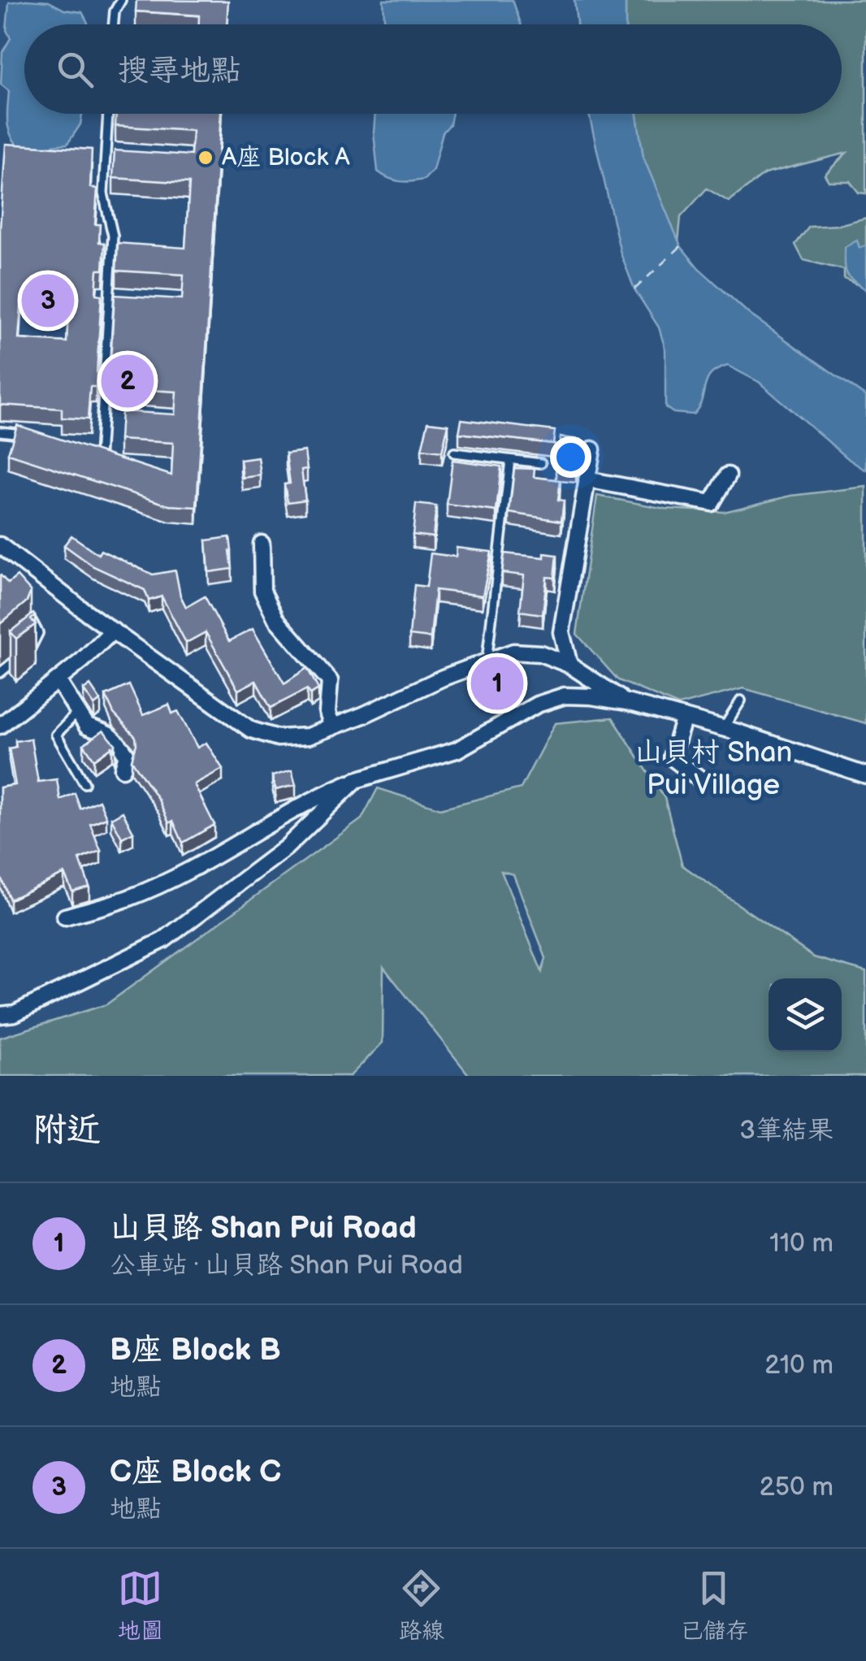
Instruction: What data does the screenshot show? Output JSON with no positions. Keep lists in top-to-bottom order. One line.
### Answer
{"districts":["山貝村 Shan Pui Village"],"places":["A座 Block A"],"page":{"search":"搜尋地點","pins":["3","2","1"],"heading":["附近","3筆結果"],"list":[{"mark":"1","name":"山貝路 Shan Pui Road","note":"公車站 · 山貝路 Shan Pui Road","value":"110 m"},{"mark":"2","name":"B座 Block B","note":"地點","value":"210 m"},{"mark":"3","name":"C座 Block C","note":"地點","value":"250 m"}],"nav":["地圖","路線","已儲存"]}}
